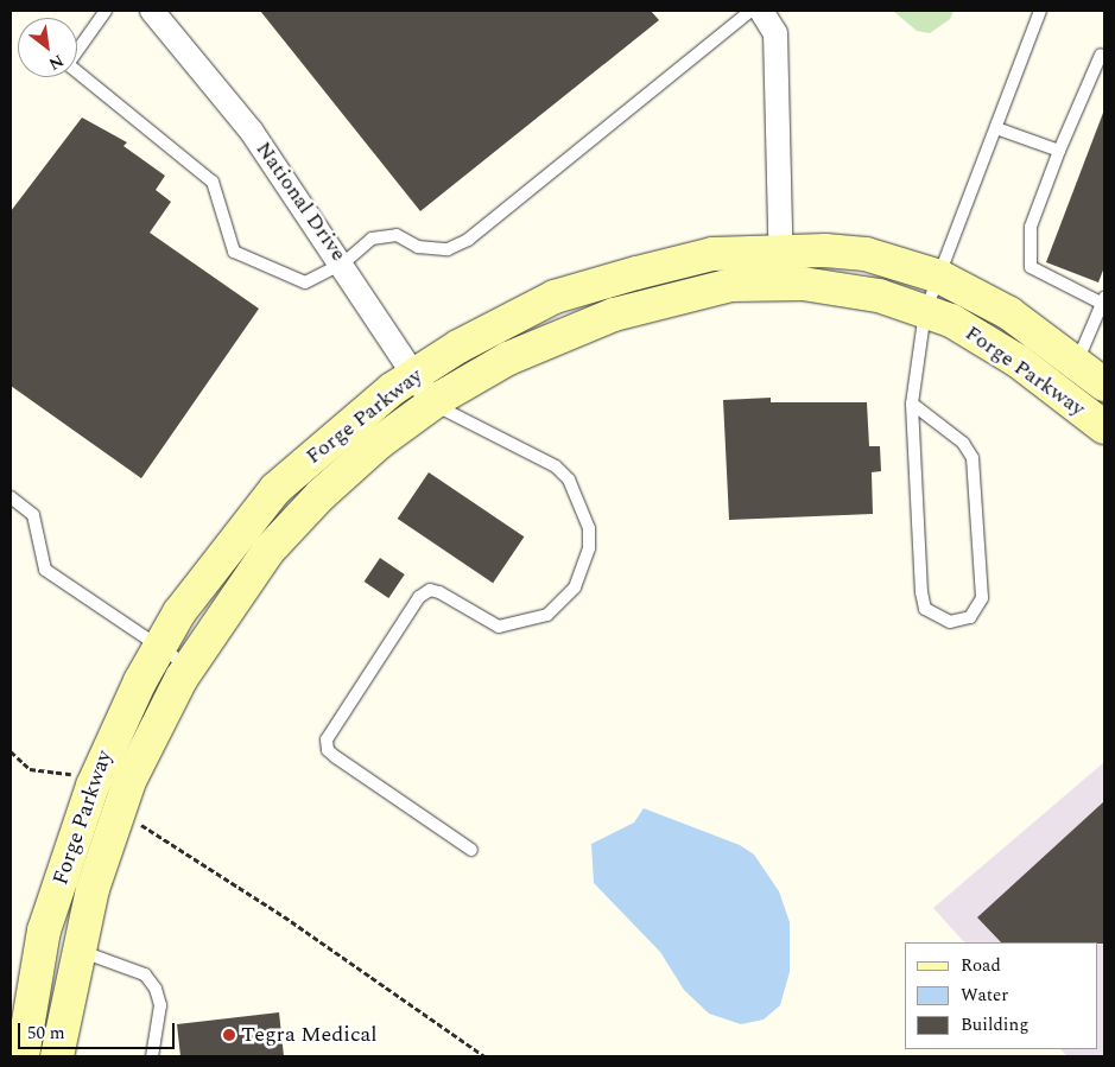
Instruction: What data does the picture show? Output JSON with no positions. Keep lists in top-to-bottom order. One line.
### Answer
{"streets":{"street":["National Drive","Forge Parkway"]},"crossings":[["National Drive","Forge Parkway"]],"places":["Tegra Medical"],"legend":["Road","Water","Building"],"scale_bar":"50 m","north":"bottom right"}
